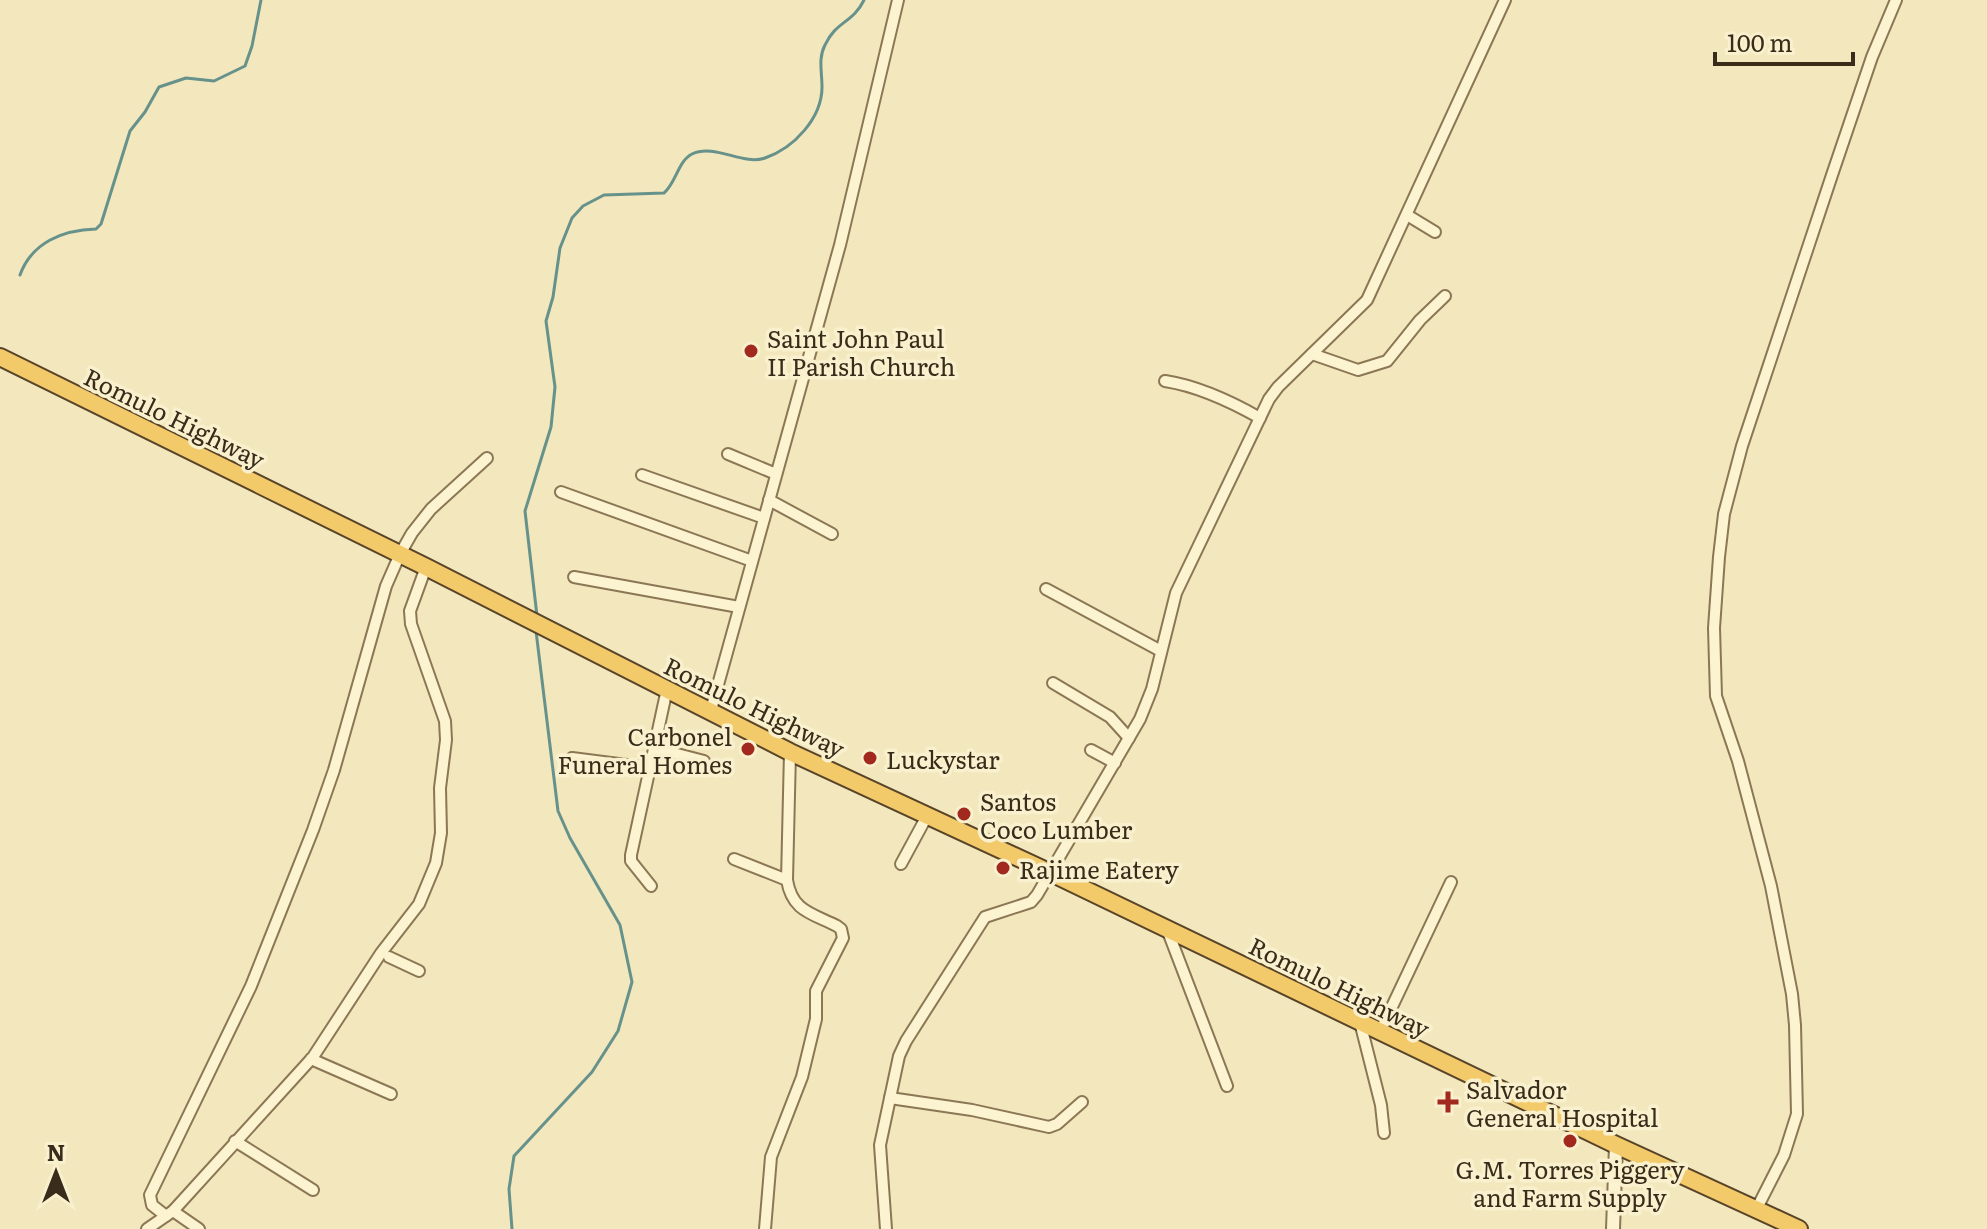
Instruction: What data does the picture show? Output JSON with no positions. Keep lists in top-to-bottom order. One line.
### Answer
{"streets":{"highway":["Romulo Highway"]},"places":{"other":["Saint John Paul II Parish Church","Carbonel Funeral Homes","Luckystar","Santos Coco Lumber","Rajime Eatery","G.M. Torres Piggery and Farm Supply"],"health":["Salvador General Hospital"]},"scale_bar":"100 m","north":"top"}
